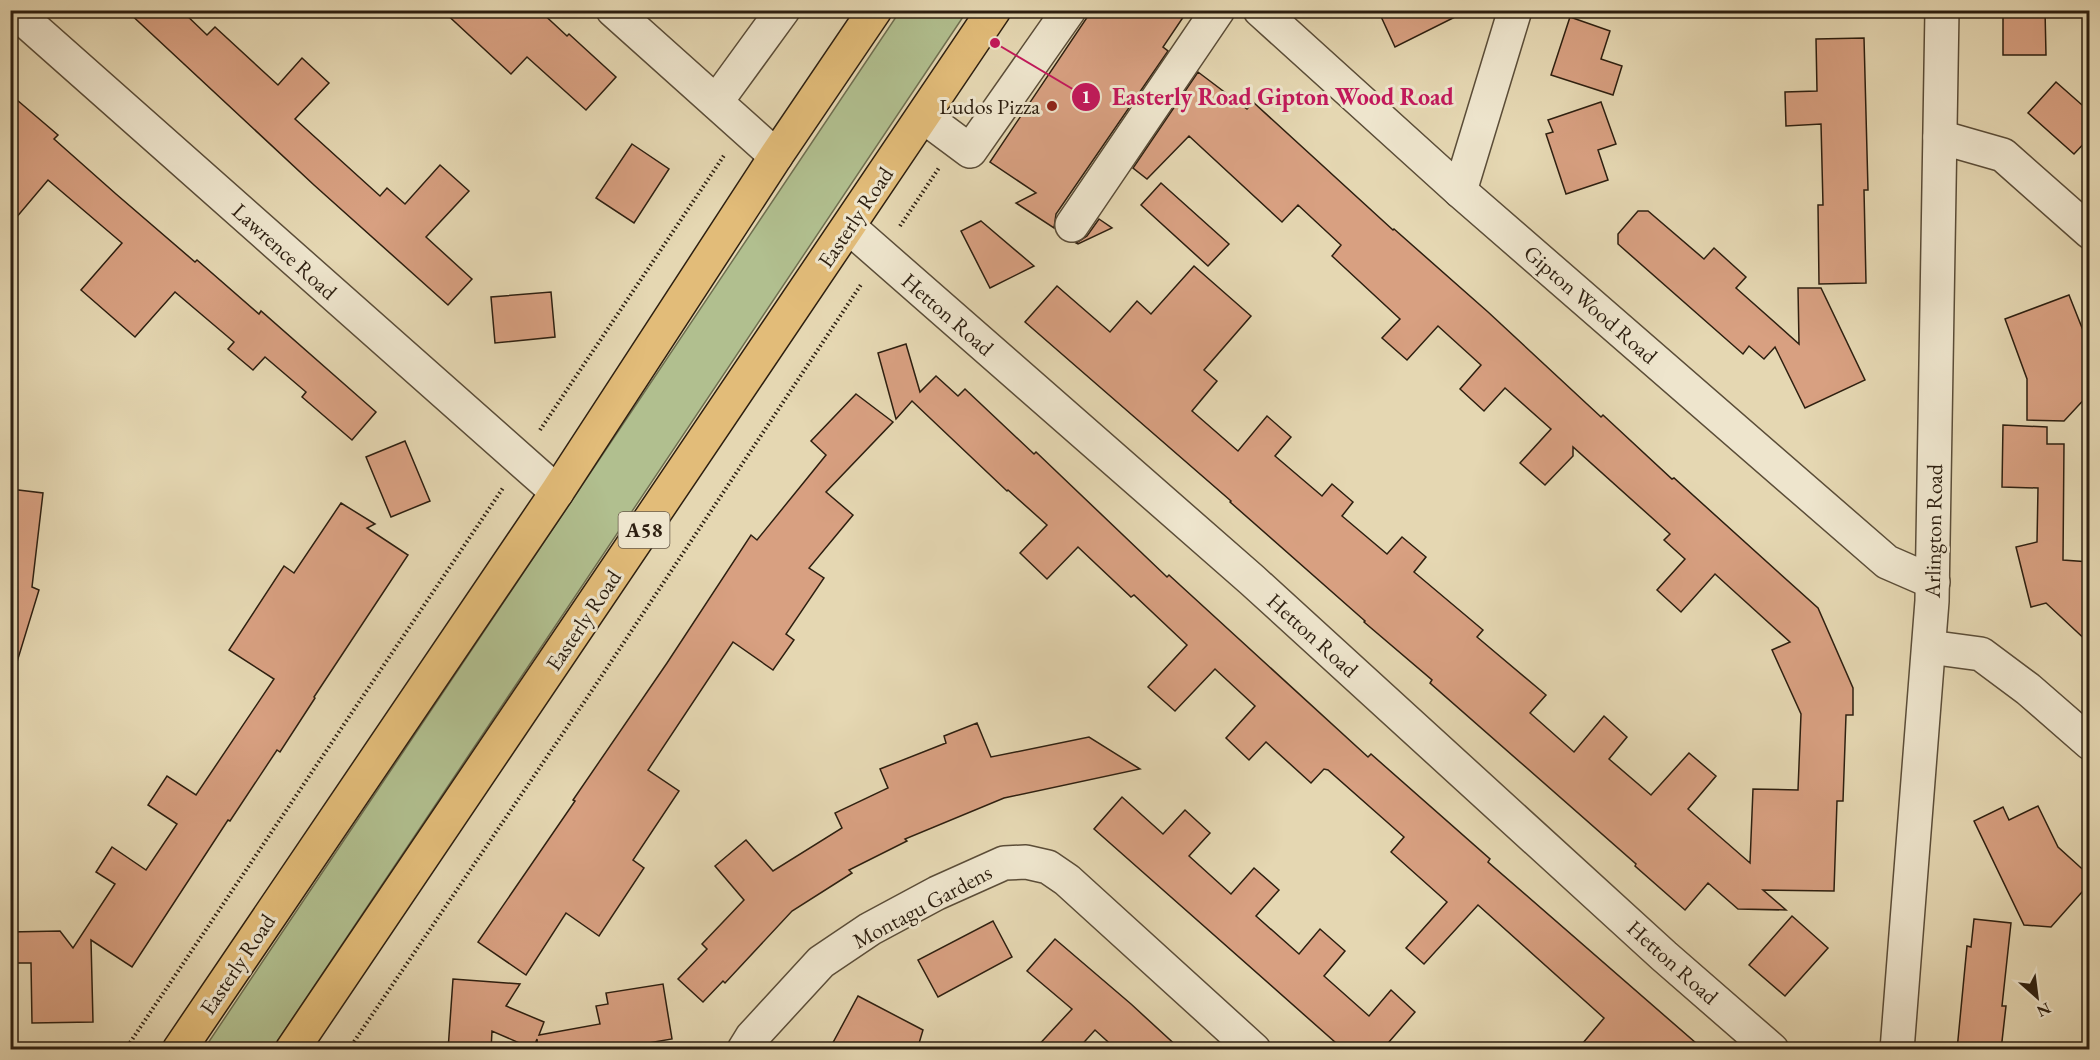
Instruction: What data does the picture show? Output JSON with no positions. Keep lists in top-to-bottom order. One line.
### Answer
{"streets":{"main road":["Easterly Road","A58"],"street":["Lawrence Road","Gipton Wood Road","Hetton Road","Arlington Road","Montagu Gardens"]},"crossings":[["Easterly Road","Lawrence Road"],["Easterly Road","Hetton Road"],["Gipton Wood Road","Arlington Road"]],"places":["Easterly Road Gipton Wood Road","Ludos Pizza"],"north":"bottom right"}
